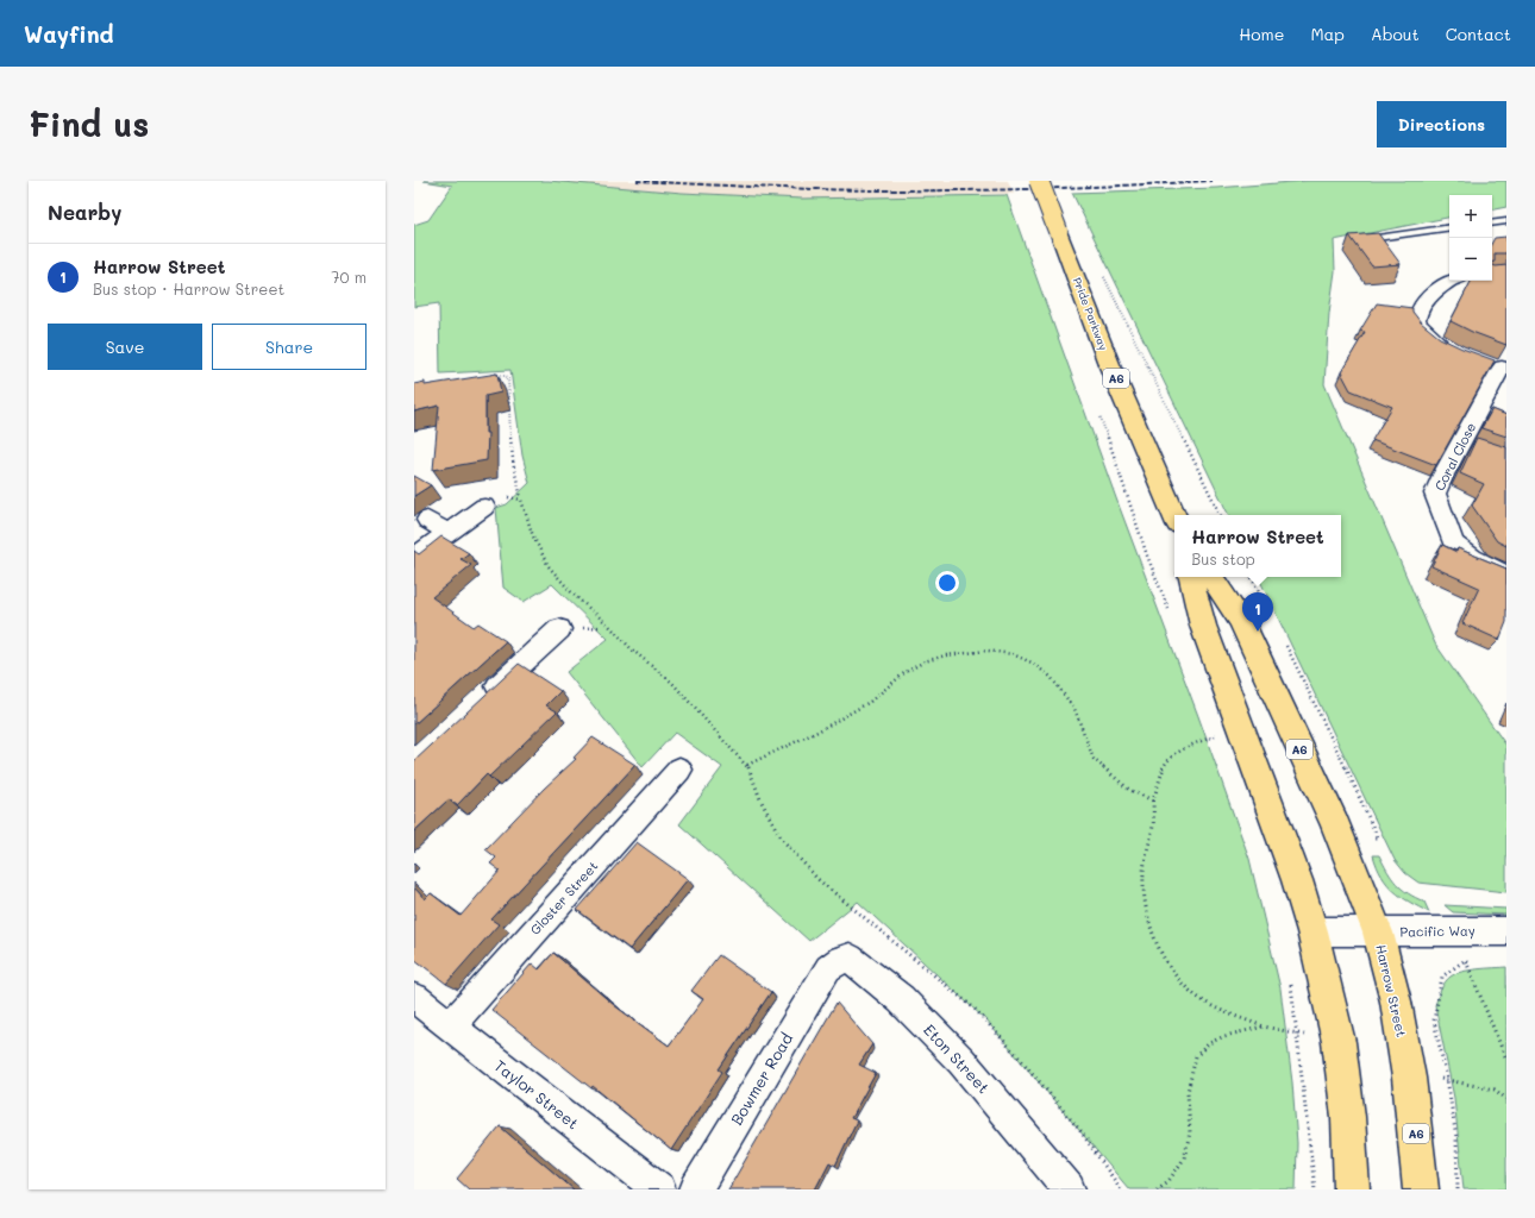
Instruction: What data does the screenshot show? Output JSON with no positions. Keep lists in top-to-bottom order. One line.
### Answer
{"streets":{"main road":["Pride Parkway","A6","Harrow Street"],"street":["Coral Close","Gloster Street","Pacific Way","Eton Street","Bowmer Road","Taylor Street"]},"crossings":[["Gloster Street","Taylor Street"],["Pacific Way","Harrow Street"],["Eton Street","Bowmer Road"]],"page":{"header":"Wayfind","nav":["Home","Map","About","Contact"],"buttons":["Directions",["Save","Share"]],"title":"Find us","heading":"Nearby","map_buttons":["+","−"],"list":[{"mark":"1","name":"Harrow Street","note":"Bus stop · Harrow Street","value":"70 m"}],"popup":["Harrow Street","Bus stop"],"pins":"1"}}
